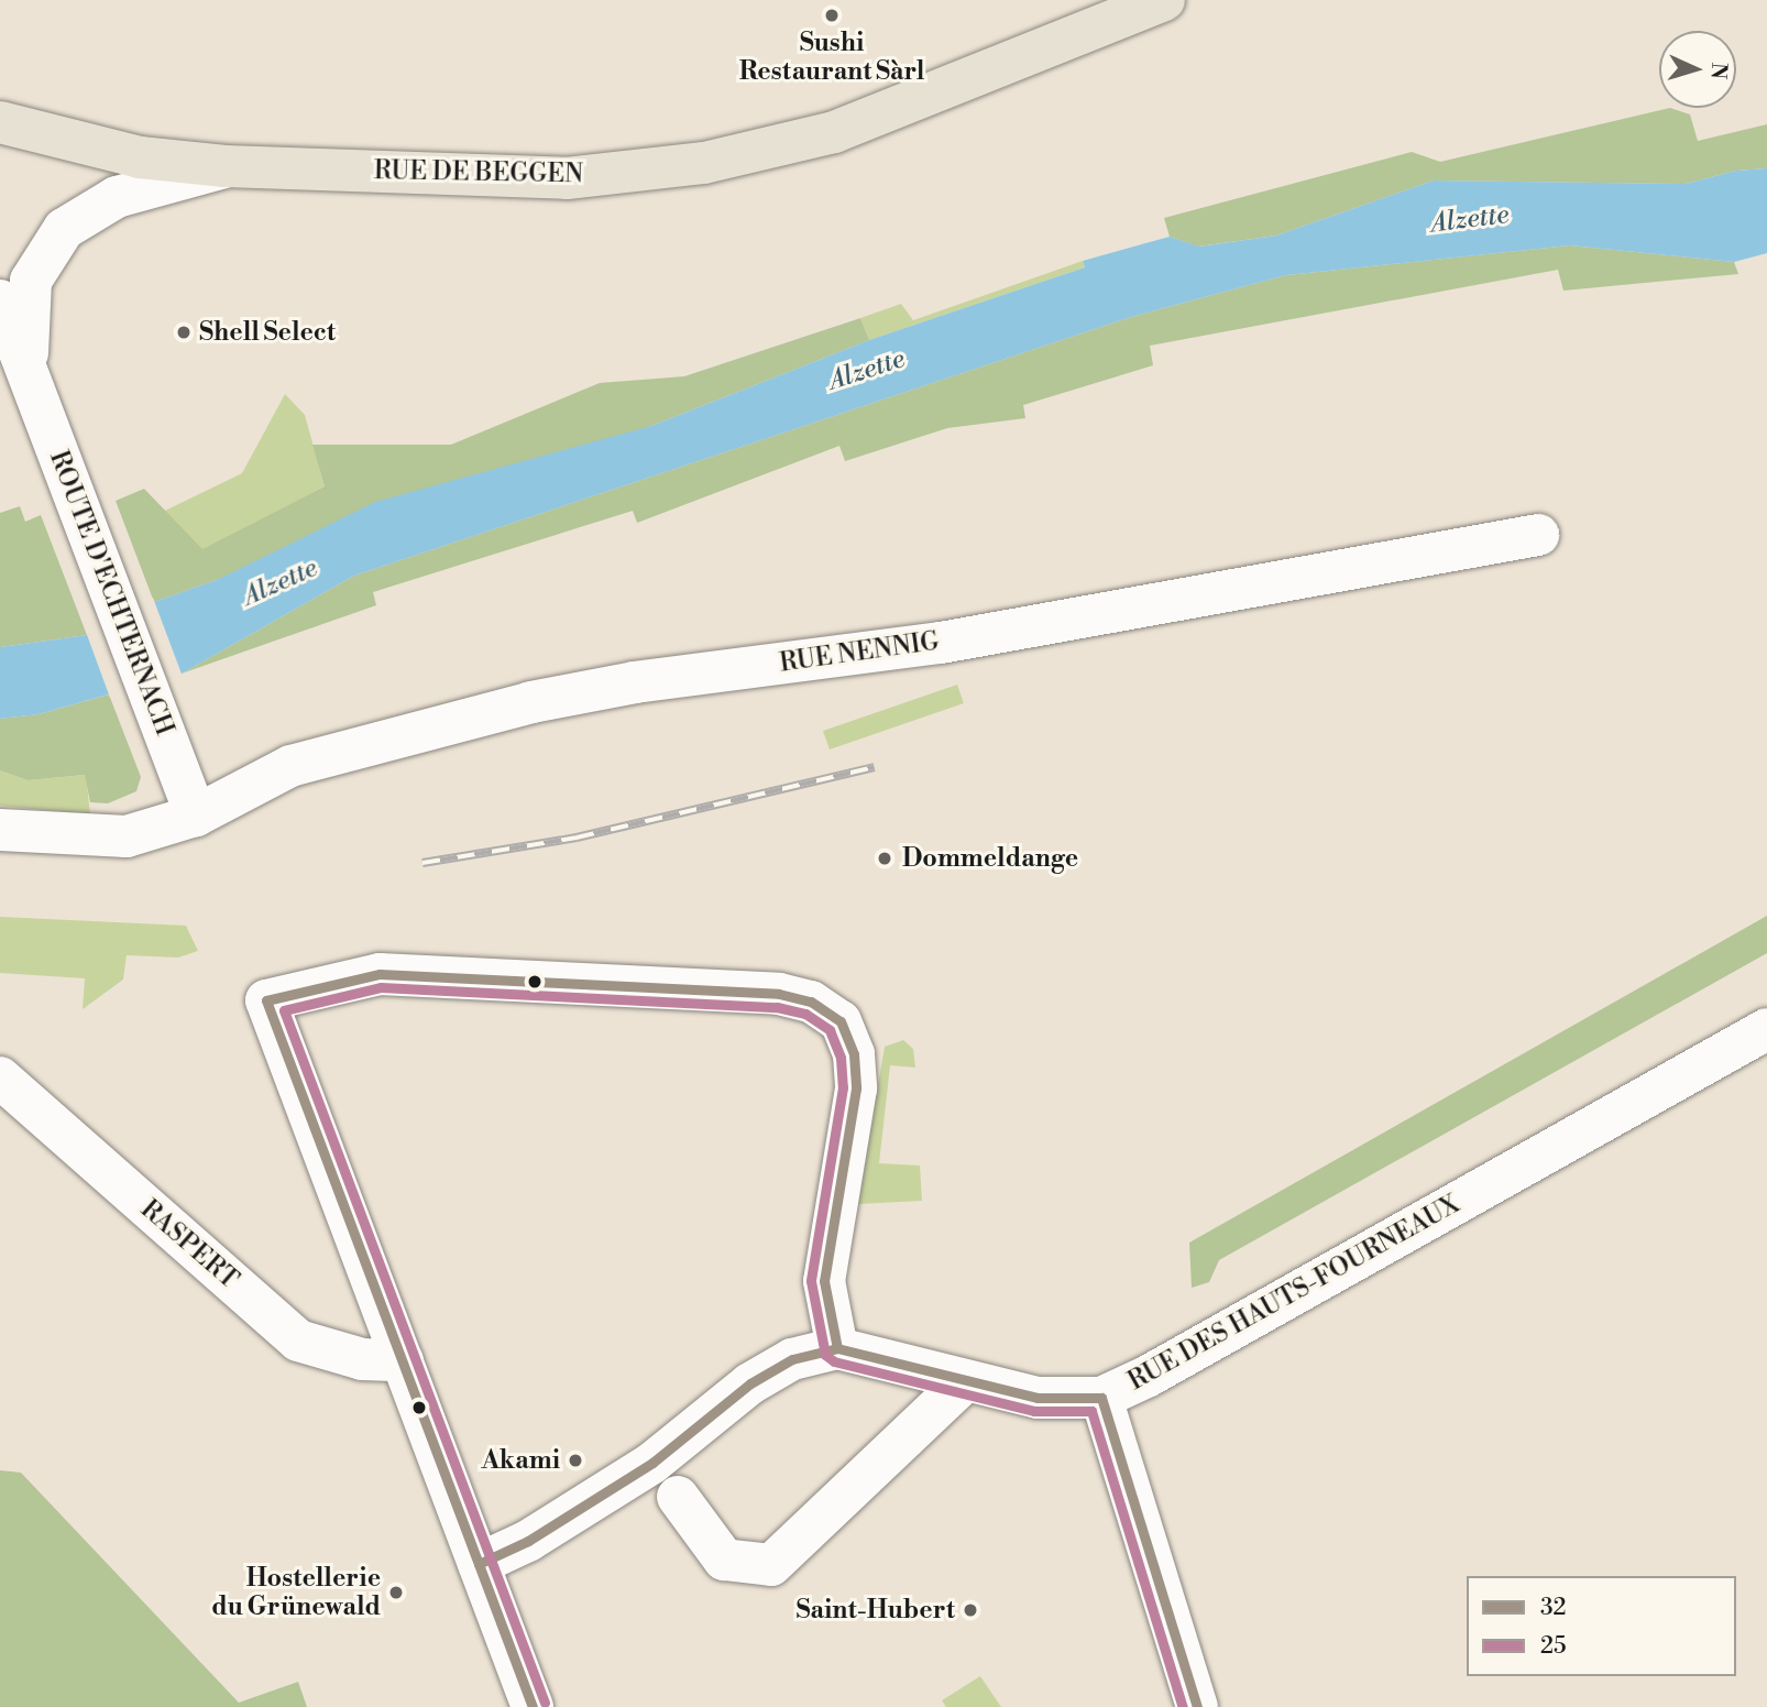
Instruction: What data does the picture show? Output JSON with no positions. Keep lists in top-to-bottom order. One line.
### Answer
{"streets":{"main road":["RUE DE BEGGEN"],"street":["ROUTE D'ECHTERNACH","RUE NENNIG","RASPERT","RUE DES HAUTS-FOURNEAUX"]},"crossings":[["RUE DE BEGGEN","ROUTE D'ECHTERNACH"],["ROUTE D'ECHTERNACH","RUE NENNIG"]],"water":["Alzette"],"places":["Sushi Restaurant Sàrl","Shell Select","Dommeldange","Akami","Hostellerie du Grünewald","Saint-Hubert"],"lines":["transit line 32","transit line 25"],"legend":["32","25"],"north":"right"}
